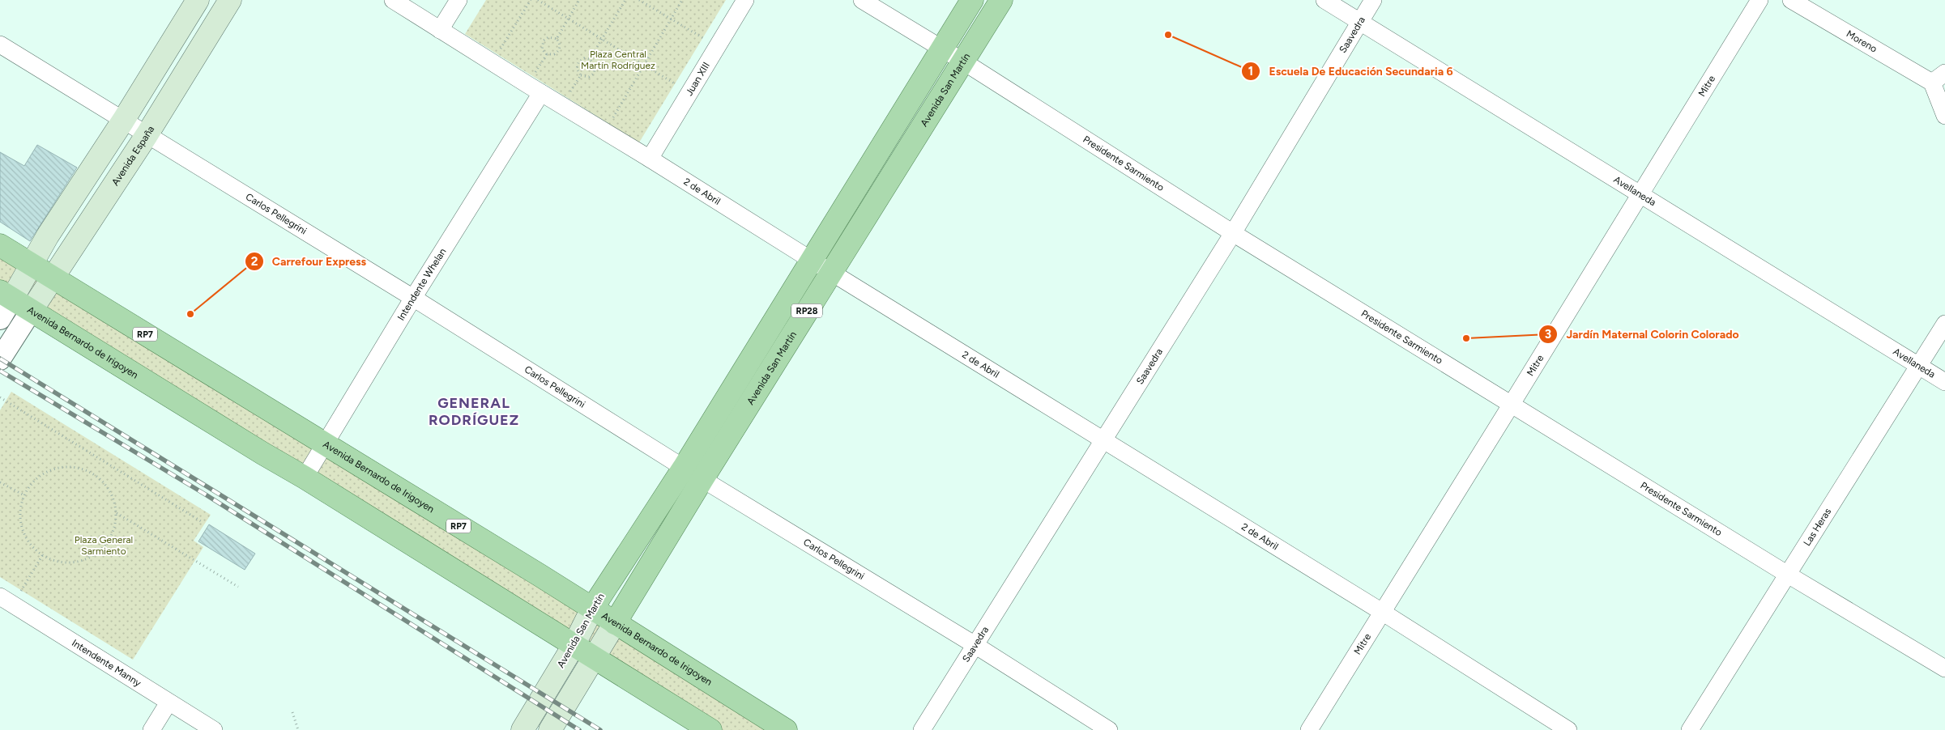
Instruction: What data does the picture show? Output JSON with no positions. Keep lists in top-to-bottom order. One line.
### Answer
{"streets":{"main road":["Avenida San Martín","Avenida España","RP28","RP7","Avenida Bernardo de Irigoyen"],"street":["Saavedra","Moreno","Juan XIII","Mitre","Presidente Sarmiento","Avellaneda","2 de Abril","Carlos Pellegrini","Intendente Whelan","Las Heras","Intendente Manny"]},"crossings":[["Saavedra","Presidente Sarmiento"],["Saavedra","Avellaneda"],["Saavedra","2 de Abril"],["Saavedra","Carlos Pellegrini"],["Juan XIII","2 de Abril"],["Mitre","Presidente Sarmiento"],["Mitre","Avellaneda"],["Mitre","2 de Abril"],["Avenida San Martín","Presidente Sarmiento"],["Avenida San Martín","2 de Abril"],["Avenida San Martín","Carlos Pellegrini"],["Avenida San Martín","Avenida Bernardo de Irigoyen"],["Avenida España","Carlos Pellegrini"],["Avenida España","Avenida Bernardo de Irigoyen"],["Presidente Sarmiento","Las Heras"],["Avellaneda","Las Heras"],["2 de Abril","Intendente Whelan"],["Carlos Pellegrini","Intendente Whelan"],["Intendente Whelan","Avenida Bernardo de Irigoyen"],["RP7","Avenida Bernardo de Irigoyen"]],"districts":["GENERAL RODRÍGUEZ"],"parks":["Plaza Central Martín Rodríguez","Plaza General Sarmiento"],"places":["Escuela De Educación Secundaria 6","Carrefour Express","Jardín Maternal Colorin Colorado"]}
